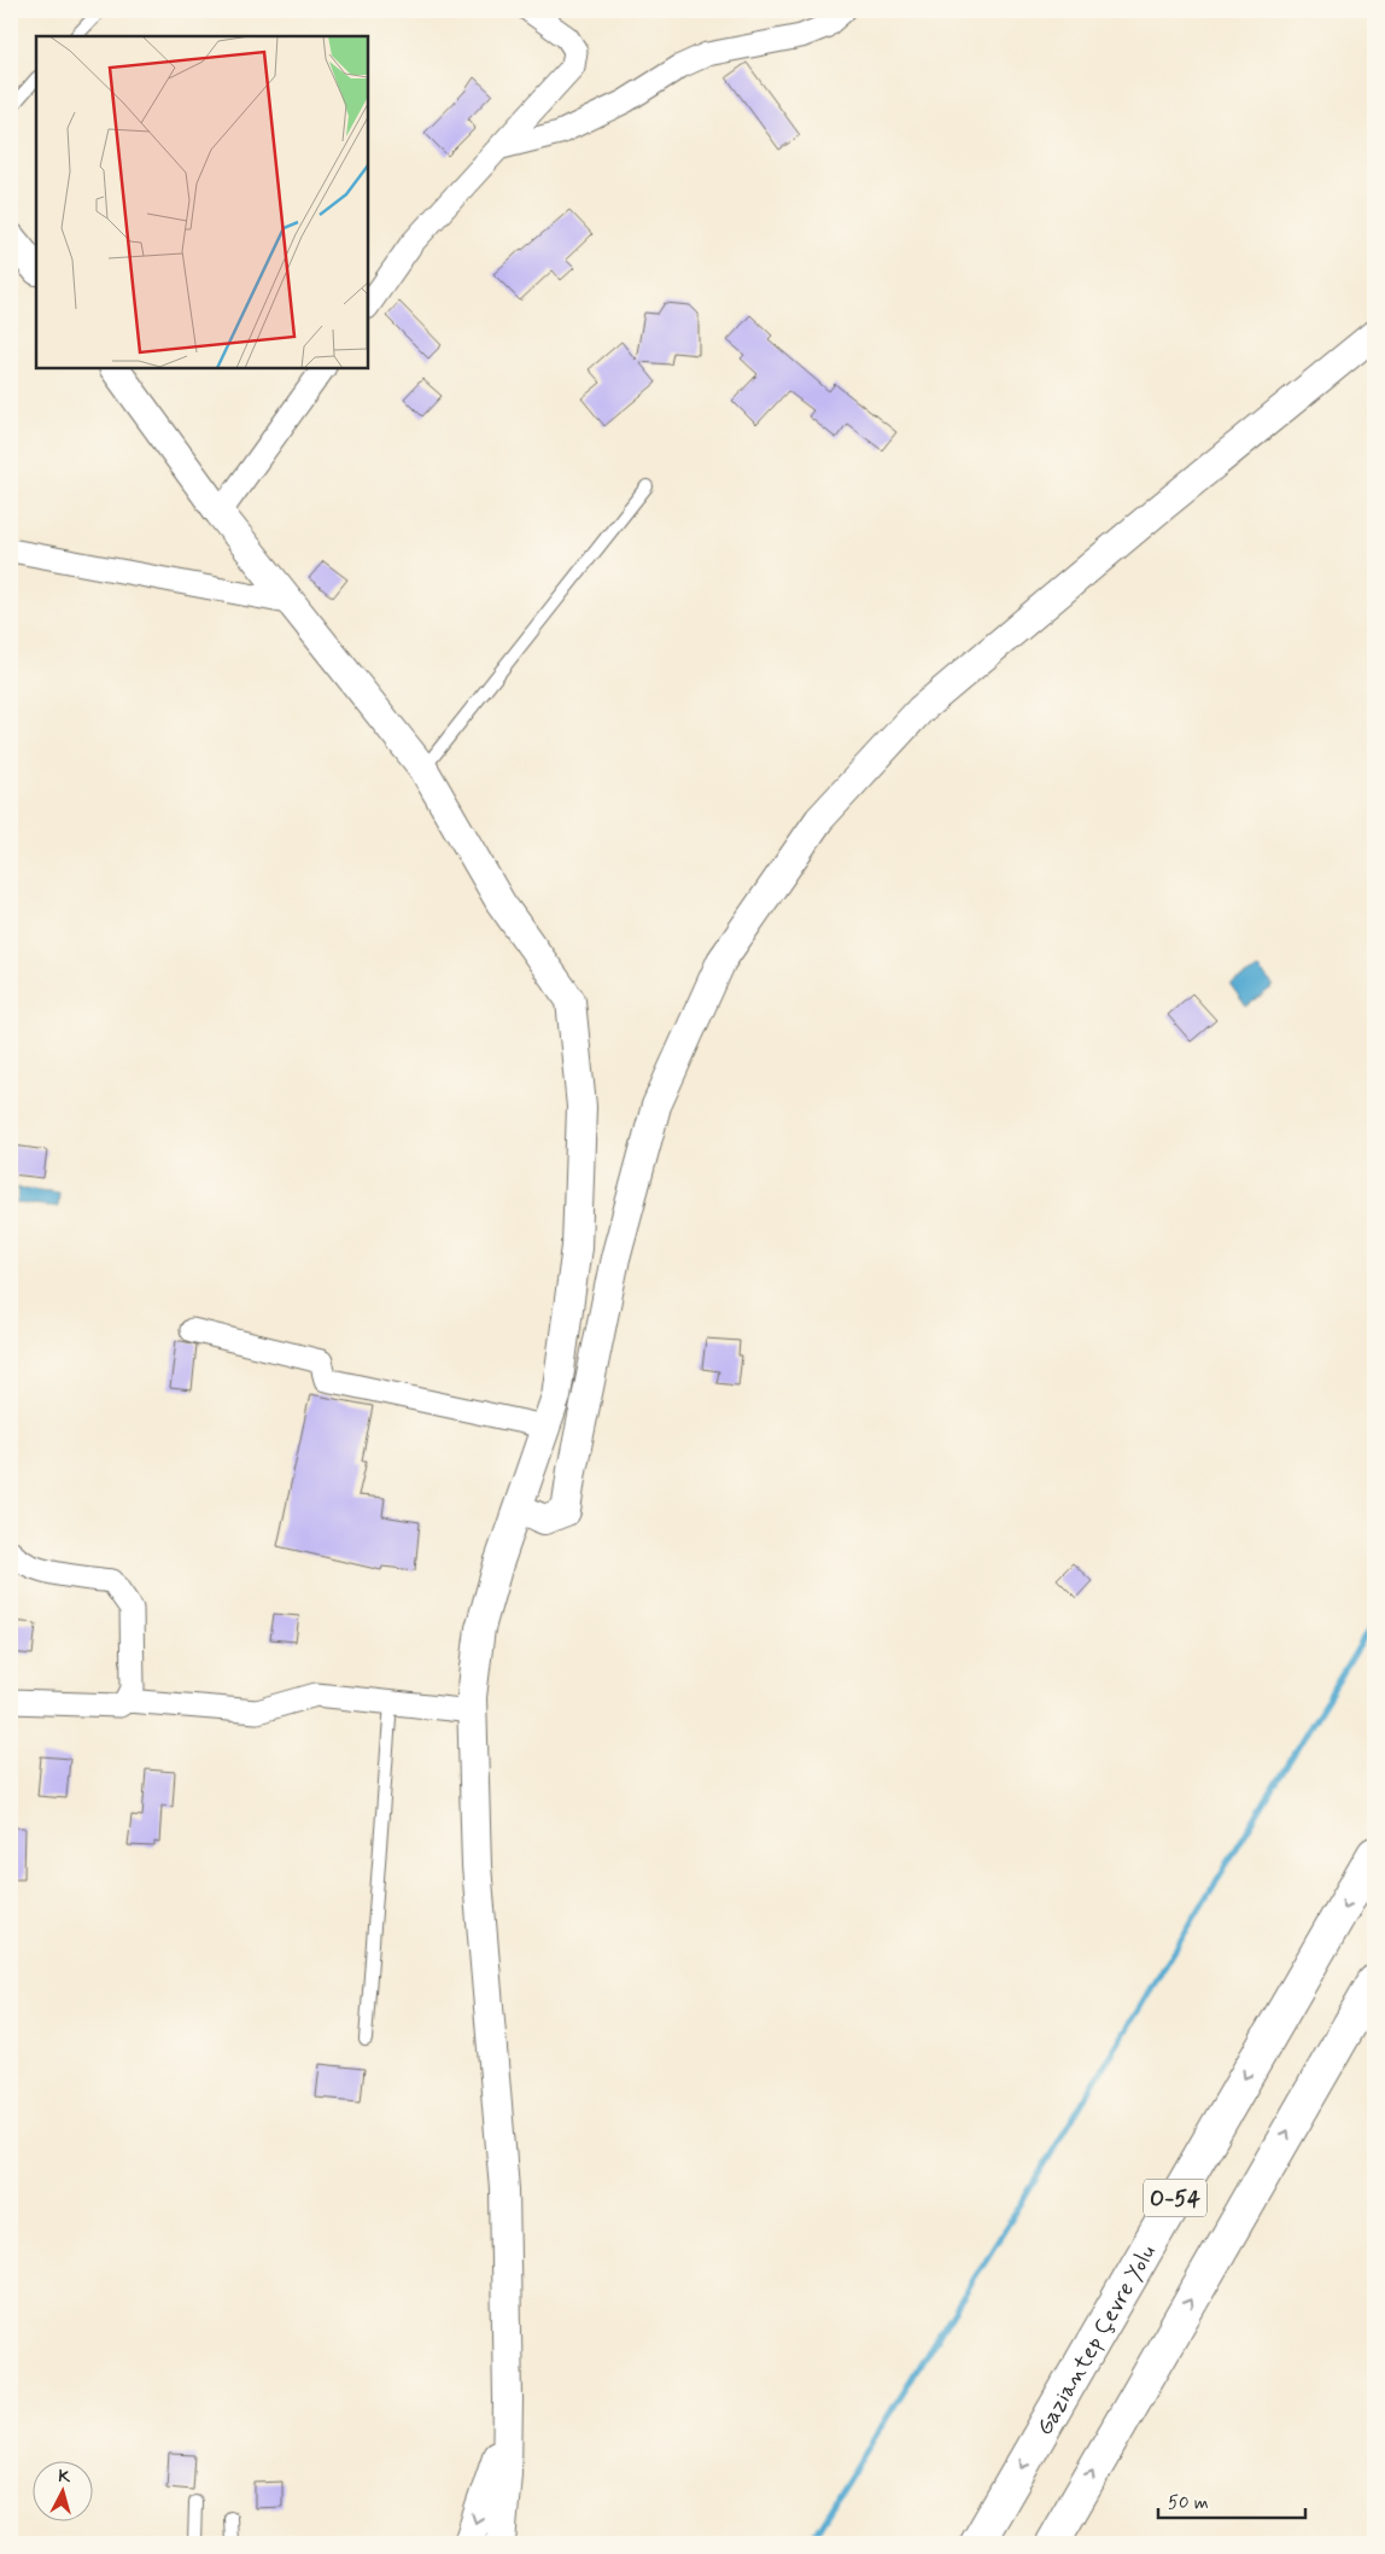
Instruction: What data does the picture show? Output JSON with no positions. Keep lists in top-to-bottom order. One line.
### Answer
{"streets":{"highway":["O-54","Gaziantep Çevre Yolu"]},"scale_bar":"50 m","north":"top"}
